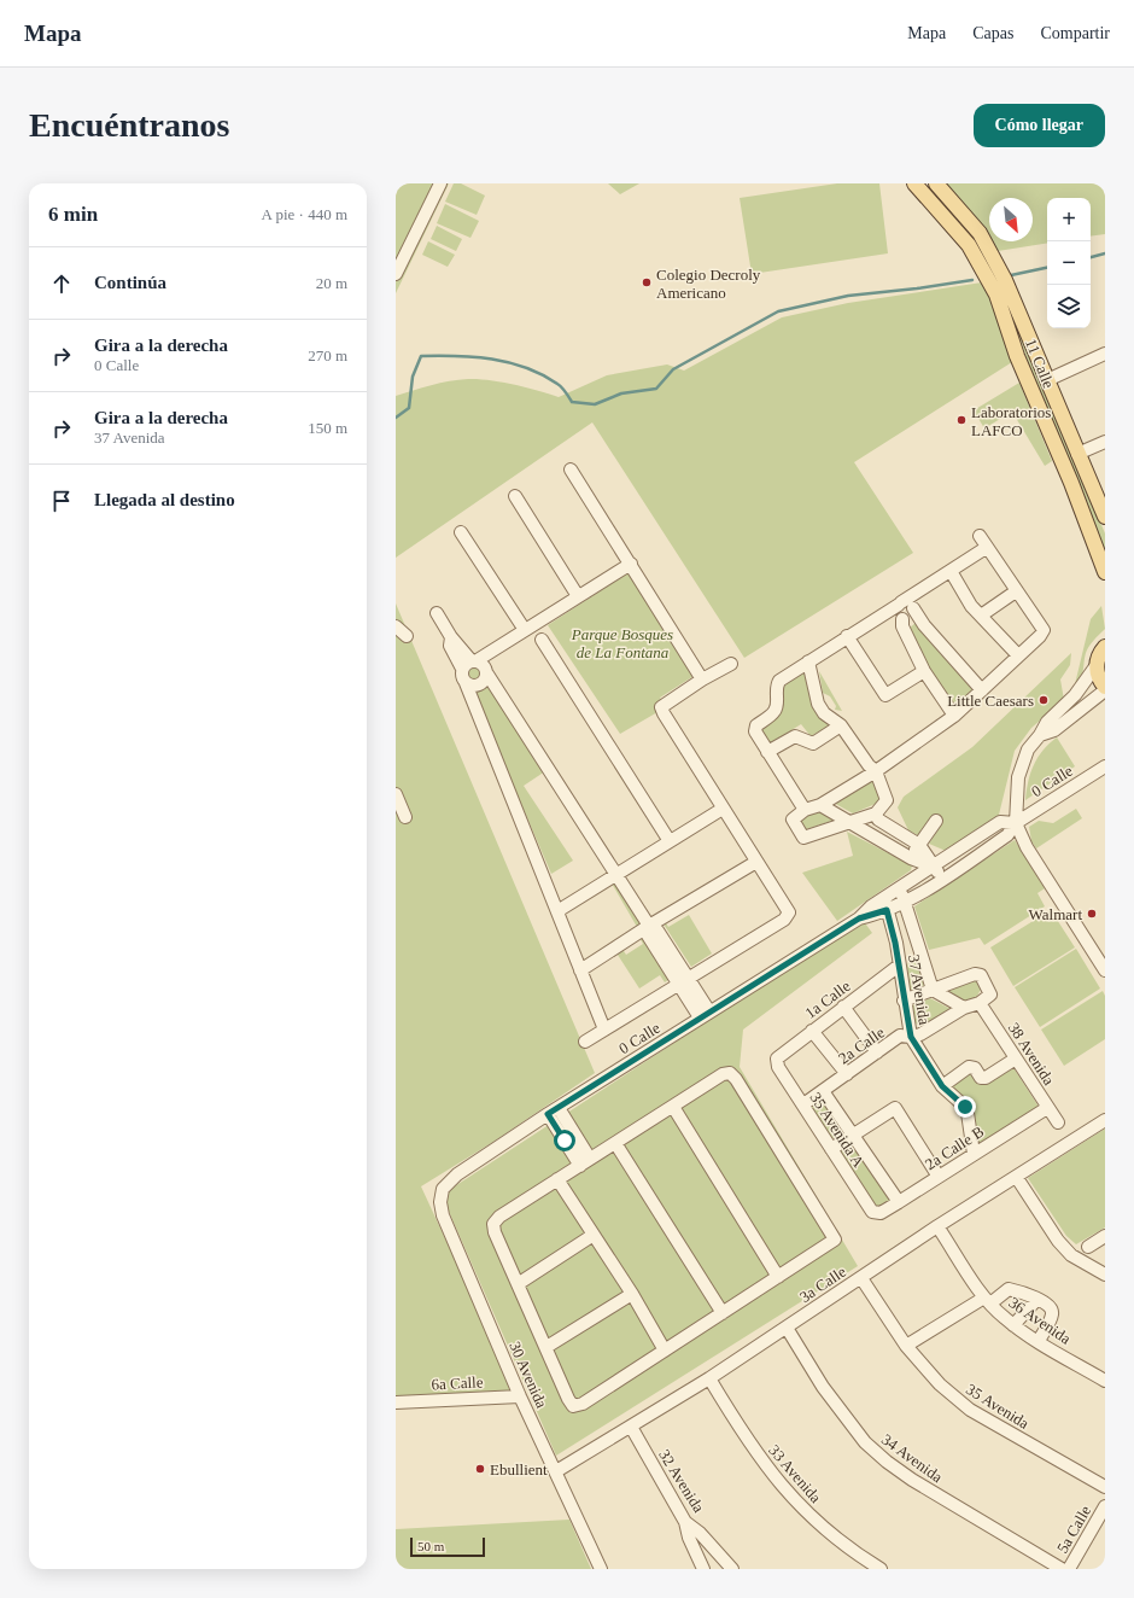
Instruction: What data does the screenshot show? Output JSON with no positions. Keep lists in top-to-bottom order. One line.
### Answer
{"streets":{"main road":["11 Calle"],"street":["0 Calle","37 Avenida","1a Calle","2a Calle","38 Avenida","35 Avenida A","2a Calle B","3a Calle","36 Avenida","30 Avenida","6a Calle","35 Avenida","34 Avenida","33 Avenida","32 Avenida","5a Calle"]},"crossings":[["0 Calle","37 Avenida"],["0 Calle","30 Avenida"],["37 Avenida","1a Calle"],["37 Avenida","2a Calle"],["37 Avenida","2a Calle B"],["1a Calle","35 Avenida A"],["2a Calle","38 Avenida"],["2a Calle","35 Avenida A"],["38 Avenida","2a Calle B"],["35 Avenida A","2a Calle B"],["3a Calle","36 Avenida"],["3a Calle","30 Avenida"],["3a Calle","35 Avenida"],["3a Calle","34 Avenida"],["3a Calle","33 Avenida"],["3a Calle","32 Avenida"],["30 Avenida","6a Calle"]],"parks":["Parque Bosques de La Fontana"],"places":["Colegio Decroly Americano","Laboratorios LAFCO","Little Caesars","Walmart","Ebullient"],"scale_bar":"50 m","north":"bottom right","page":{"header":"Mapa","nav":["Mapa","Capas","Compartir"],"buttons":"Cómo llegar","title":"Encuéntranos","heading":["6 min","A pie · 440 m"],"map_buttons":["+","−"],"list":[["Continúa","20 m"],["Gira a la derecha","0 Calle","270 m"],["Gira a la derecha","37 Avenida","150 m"],"Llegada al destino"],"scale":"50 m"}}
